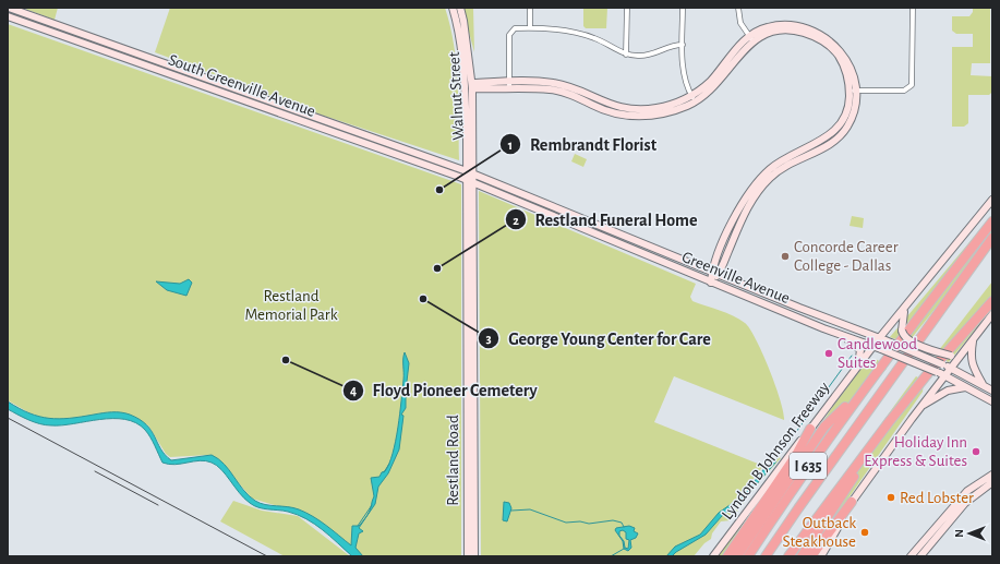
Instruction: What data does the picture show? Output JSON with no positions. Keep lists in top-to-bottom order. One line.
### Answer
{"streets":{"highway":["Lyndon B Johnson Freeway","I 635"],"main road":["South Greenville Avenue","Walnut Street","Greenville Avenue","Restland Road"]},"crossings":[["South Greenville Avenue","Walnut Street"],["South Greenville Avenue","Greenville Avenue"],["South Greenville Avenue","Restland Road"],["Walnut Street","Greenville Avenue"],["Walnut Street","Restland Road"],["Greenville Avenue","Lyndon B Johnson Freeway"],["Greenville Avenue","Restland Road"],["Lyndon B Johnson Freeway","I 635"]],"parks":["Restland Memorial Park"],"places":["Rembrandt Florist","Concorde Career College - Dallas","Restland Funeral Home","George Young Center for Care","Candlewood Suites","Floyd Pioneer Cemetery","Holiday Inn Express & Suites","Red Lobster","Outback Steakhouse"],"north":"left"}
